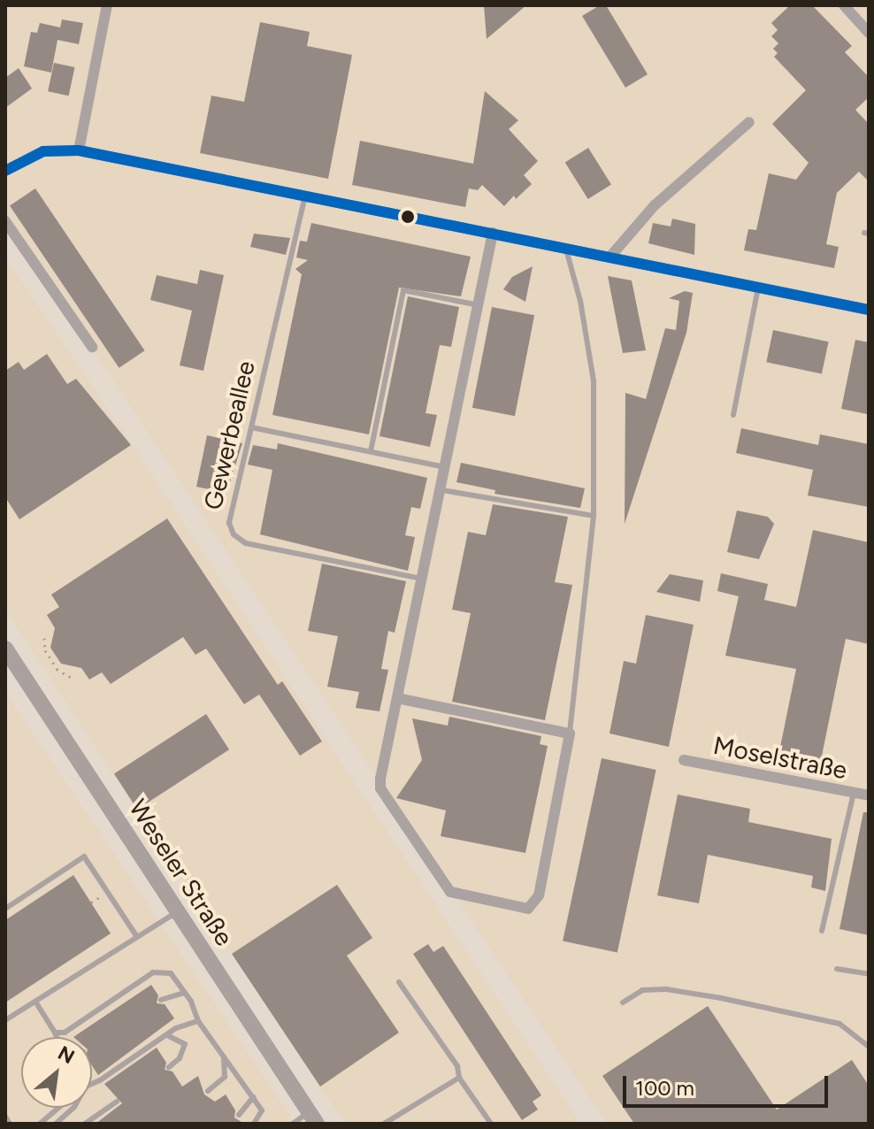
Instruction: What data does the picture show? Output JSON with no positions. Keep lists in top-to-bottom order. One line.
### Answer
{"streets":{"main road":["Weseler Straße"],"street":["Moselstraße"],"lane":["Gewerbeallee"]},"scale_bar":"100 m","north":"top right"}
